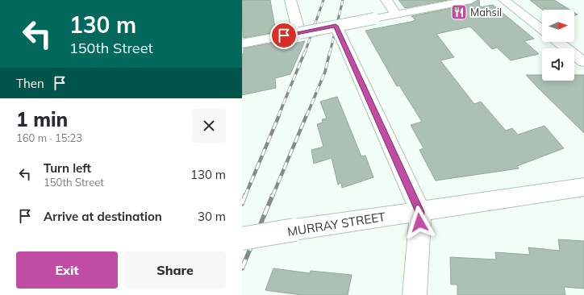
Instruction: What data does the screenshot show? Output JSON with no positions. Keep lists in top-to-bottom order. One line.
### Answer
{"streets":{"street":["MURRAY STREET"]},"places":{"restaurant":["Mahsil"]},"north":"right","page":{"turn":["130 m","150th Street"],"then":"Then","heading":["1 min","160 m · 15:23"],"list":[{"name":"Turn left","note":"150th Street","value":"130 m"},{"name":"Arrive at destination","value":"30 m"}],"buttons":["Exit","Share"]}}
